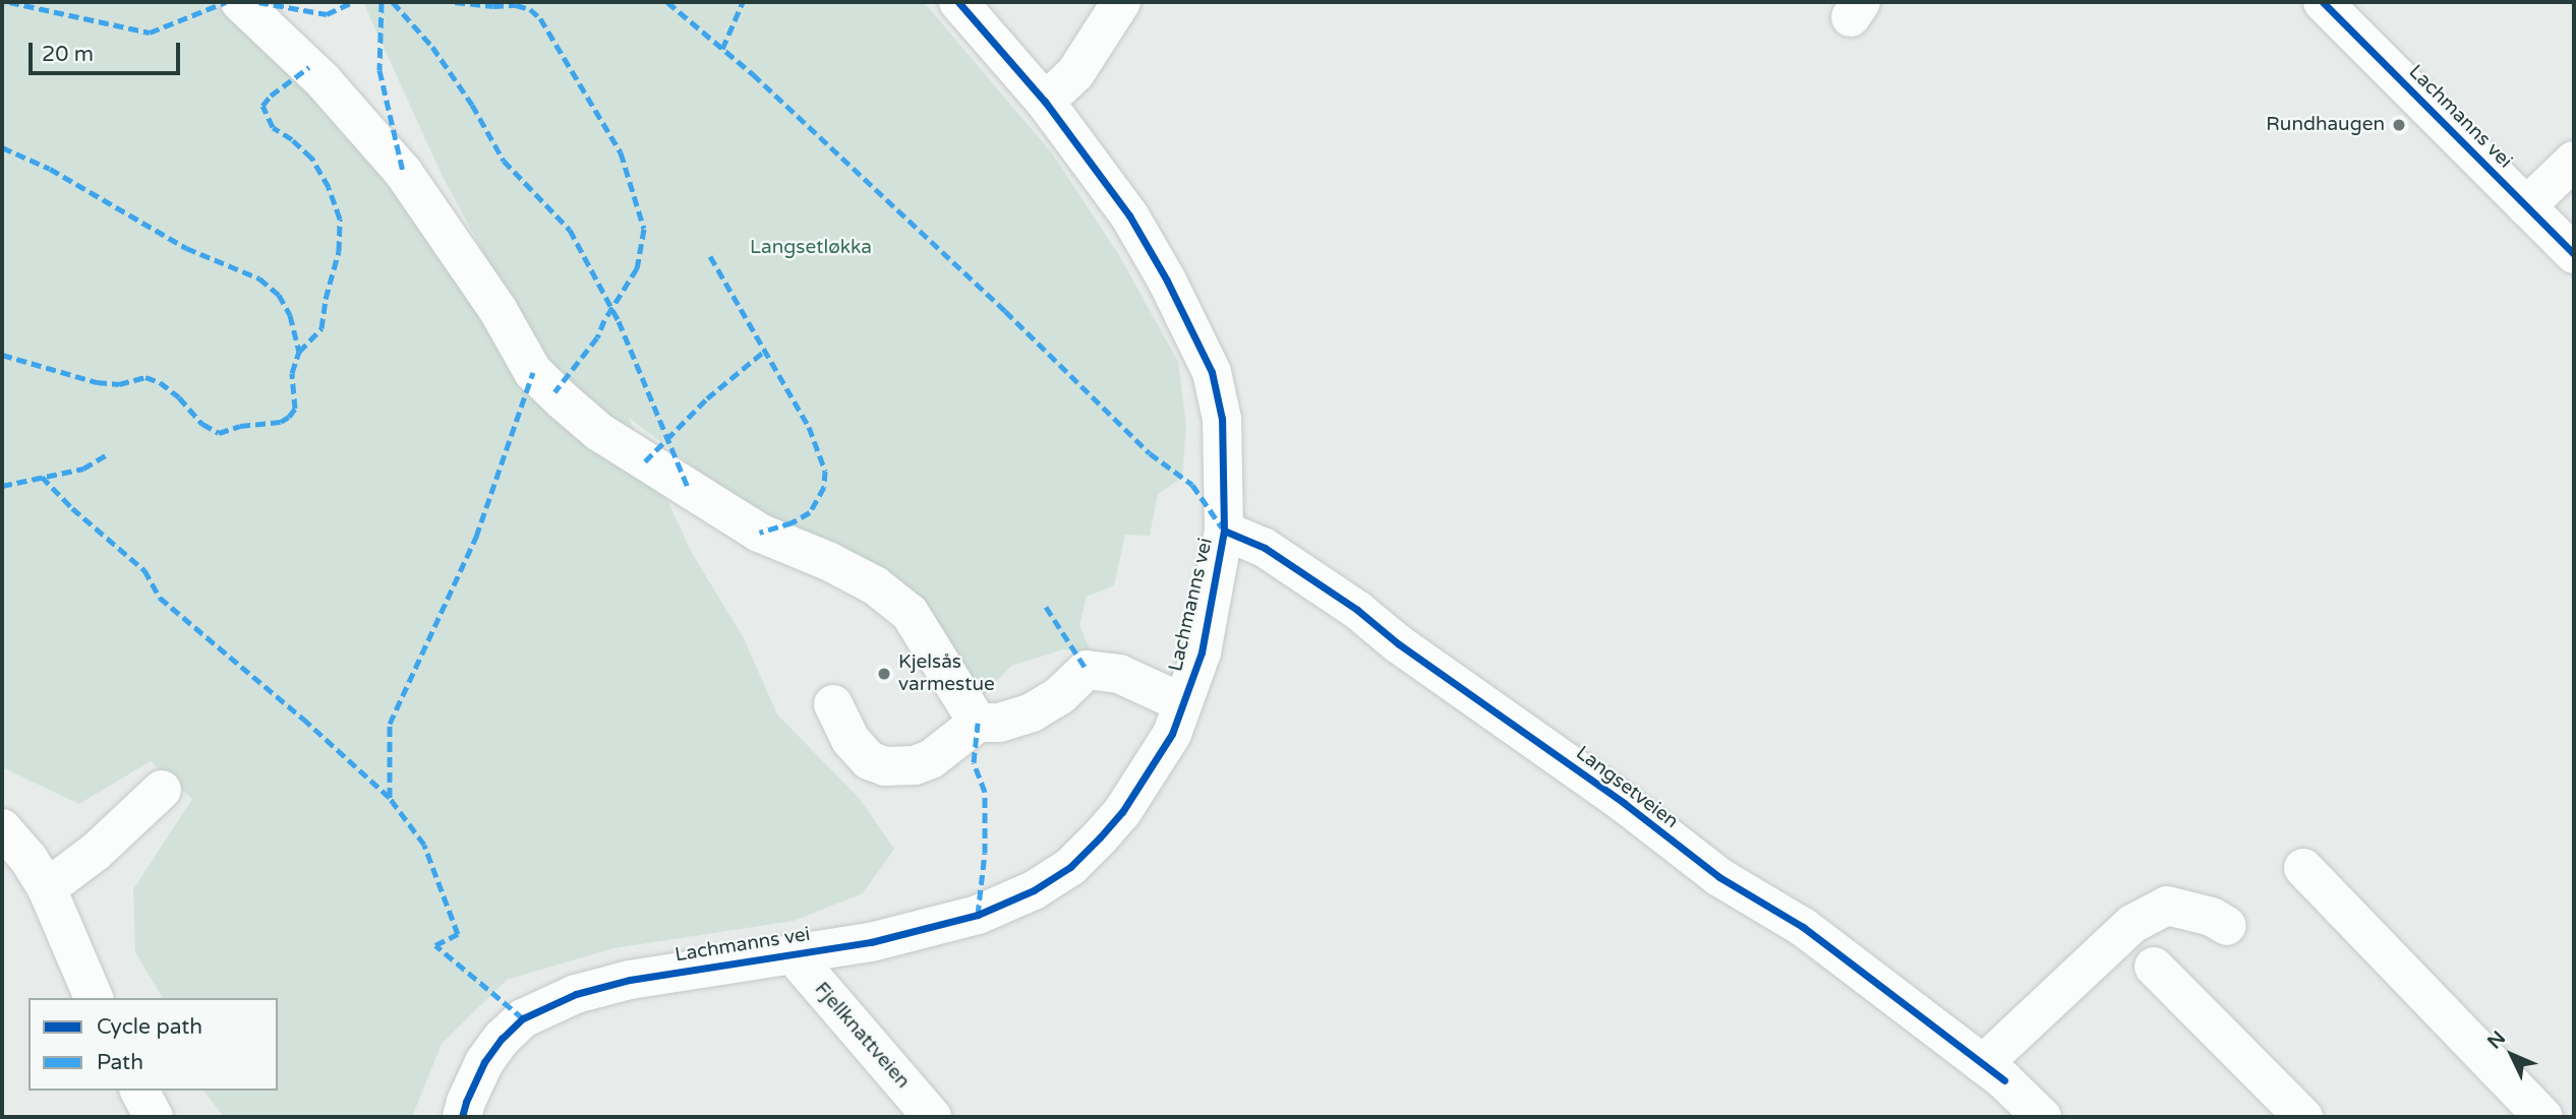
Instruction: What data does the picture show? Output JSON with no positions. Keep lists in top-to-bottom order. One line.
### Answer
{"streets":{"street":["Lachmanns vei","Langsetveien","Fjellknattveien"]},"crossings":[["Lachmanns vei","Langsetveien"],["Lachmanns vei","Fjellknattveien"]],"parks":["Langsetløkka"],"places":["Rundhaugen","Kjelsås varmestue"],"legend":["Cycle path","Path"],"scale_bar":"20 m","north":"top left"}
